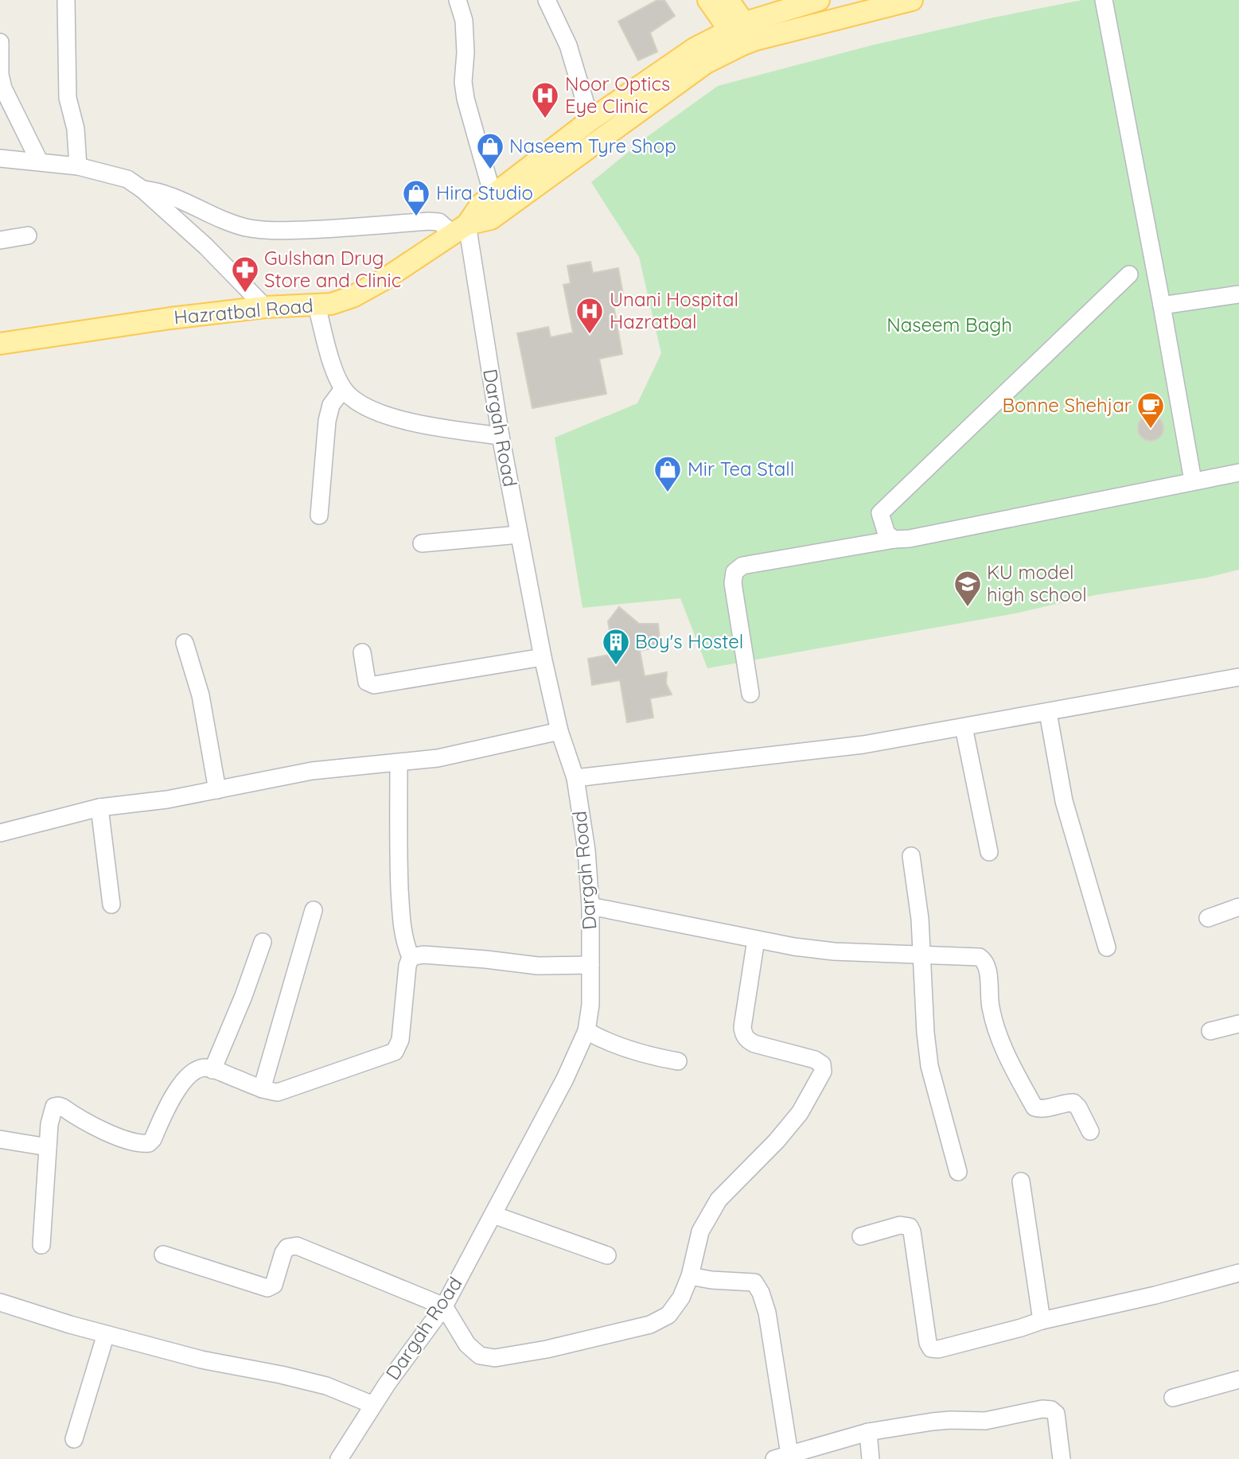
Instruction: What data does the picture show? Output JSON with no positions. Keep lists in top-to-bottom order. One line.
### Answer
{"streets":{"main road":["Hazratbal Road"],"street":["Dargah Road"]},"crossings":[["Hazratbal Road","Dargah Road"]],"parks":["Naseem Bagh"],"places":{"hospital":["Noor Optics Eye Clinic","Unani Hospital Hazratbal"],"shop":["Naseem Tyre Shop","Hira Studio","Mir Tea Stall"],"pharmacy":["Gulshan Drug Store and Clinic"],"cafe":["Bonne Shehjar"],"school or university":["KU model high school"],"building":["Boy's Hostel"]}}
